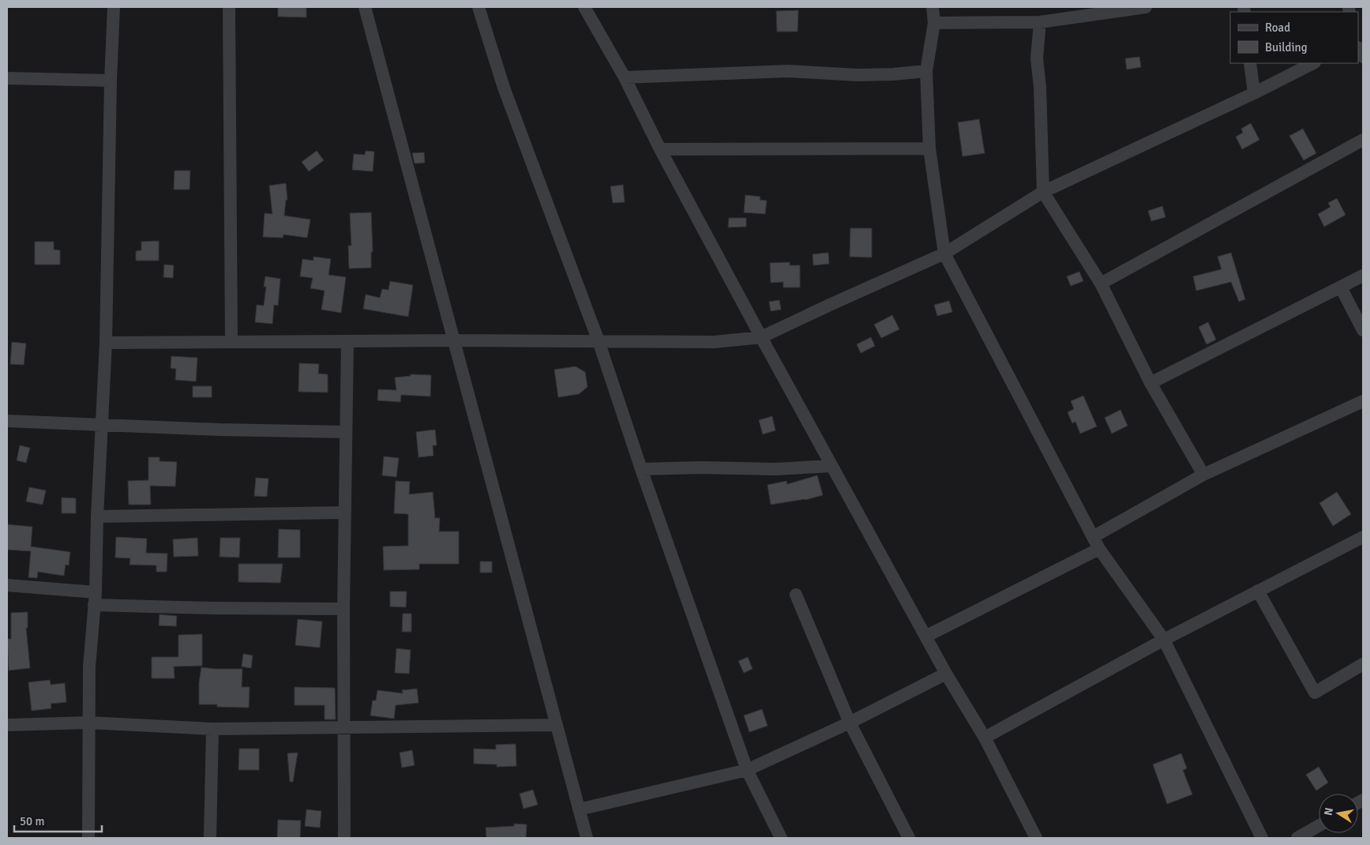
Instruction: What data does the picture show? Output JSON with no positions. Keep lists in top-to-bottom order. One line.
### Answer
{"legend":["Road","Building"],"scale_bar":"50 m","north":"left"}
